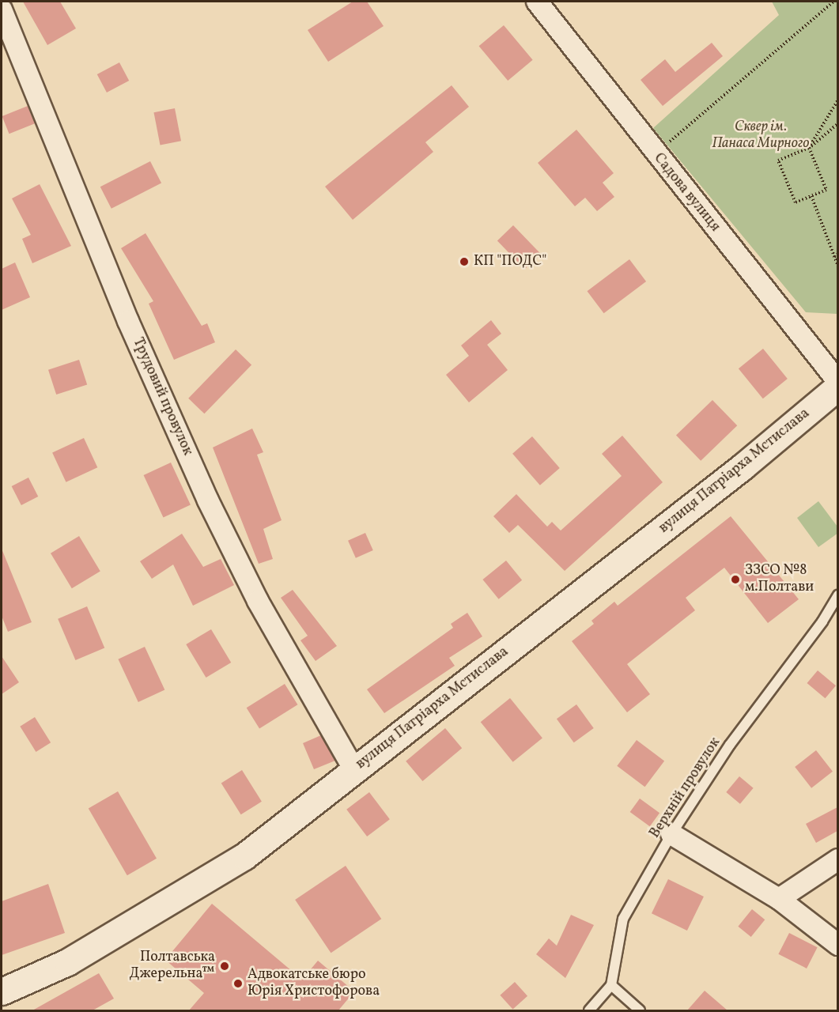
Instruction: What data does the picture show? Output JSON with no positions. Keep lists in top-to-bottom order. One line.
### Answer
{"streets":{"main road":["вулиця Патріарха Мстислава"],"street":["Садова вулиця","Трудовий провулок"],"lane":["Верхній провулок"]},"crossings":[["Трудовий провулок","вулиця Патріарха Мстислава"]],"parks":["Сквер ім. Панаса Мирного"],"places":["КП \"ПОДС\"","ЗЗСО №8 м.Полтави","Полтавська Джерельна™","Адвокатське бюро Юрія Христофорова"]}
